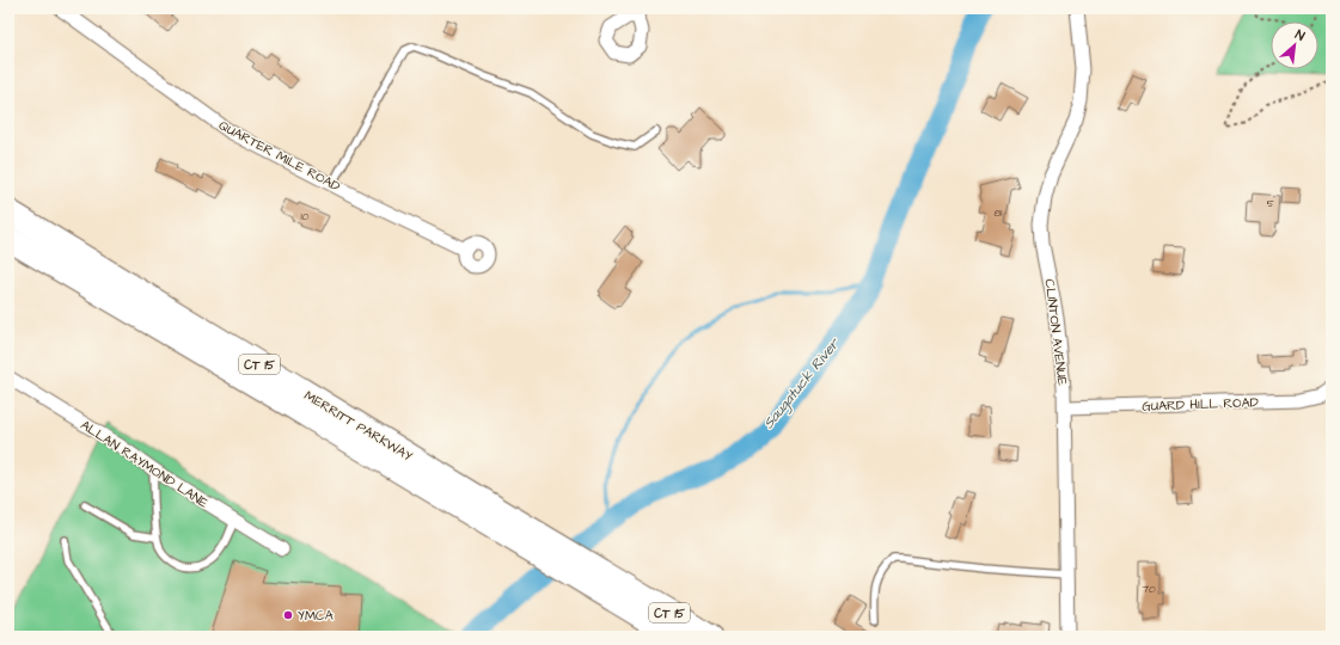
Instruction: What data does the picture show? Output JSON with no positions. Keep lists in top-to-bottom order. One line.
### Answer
{"streets":{"highway":["CT 15","MERRITT PARKWAY"],"street":["QUARTER MILE ROAD","CLINTON AVENUE","GUARD HILL ROAD","ALLAN RAYMOND LANE"]},"crossings":[["CLINTON AVENUE","GUARD HILL ROAD"]],"water":["Saugatuck River"],"places":["YMCA"],"house_numbers":["5","81","10","70"],"north":"top right"}
